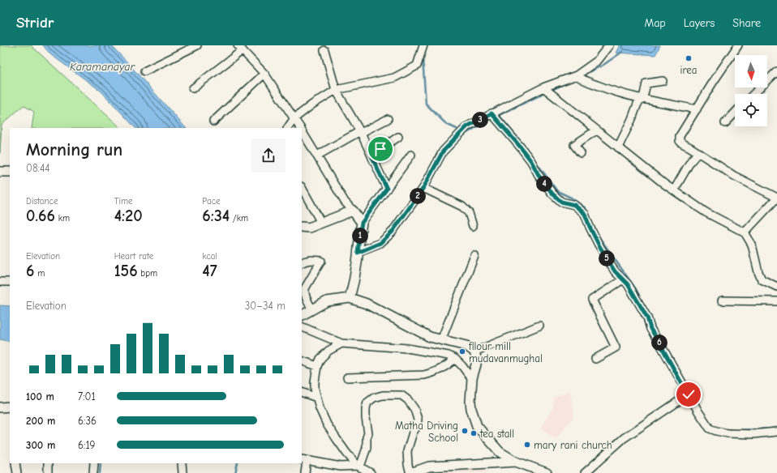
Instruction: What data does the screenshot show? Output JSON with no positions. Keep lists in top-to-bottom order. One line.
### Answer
{"water":["Karamanayar"],"places":["irea","fllour mill mudavanmughal","Matha Driving School","tea stall","mary rani church"],"north":"bottom","page":{"header":"Stridr","nav":["Map","Layers","Share"],"pins":["3","4","2","1","5","6"],"heading":["Morning run","08:44"],"stats":[["Distance","0.66 km"],["Time","4:20"],["Pace","6:34 /km"],["Elevation","6 m"],["Heart rate","156 bpm"],["kcal","47"]],"chart":["Elevation","30–34 m"],"list":[{"name":"100 m","note":"7:01"},{"name":"200 m","note":"6:36"},{"name":"300 m","note":"6:19"}]}}
